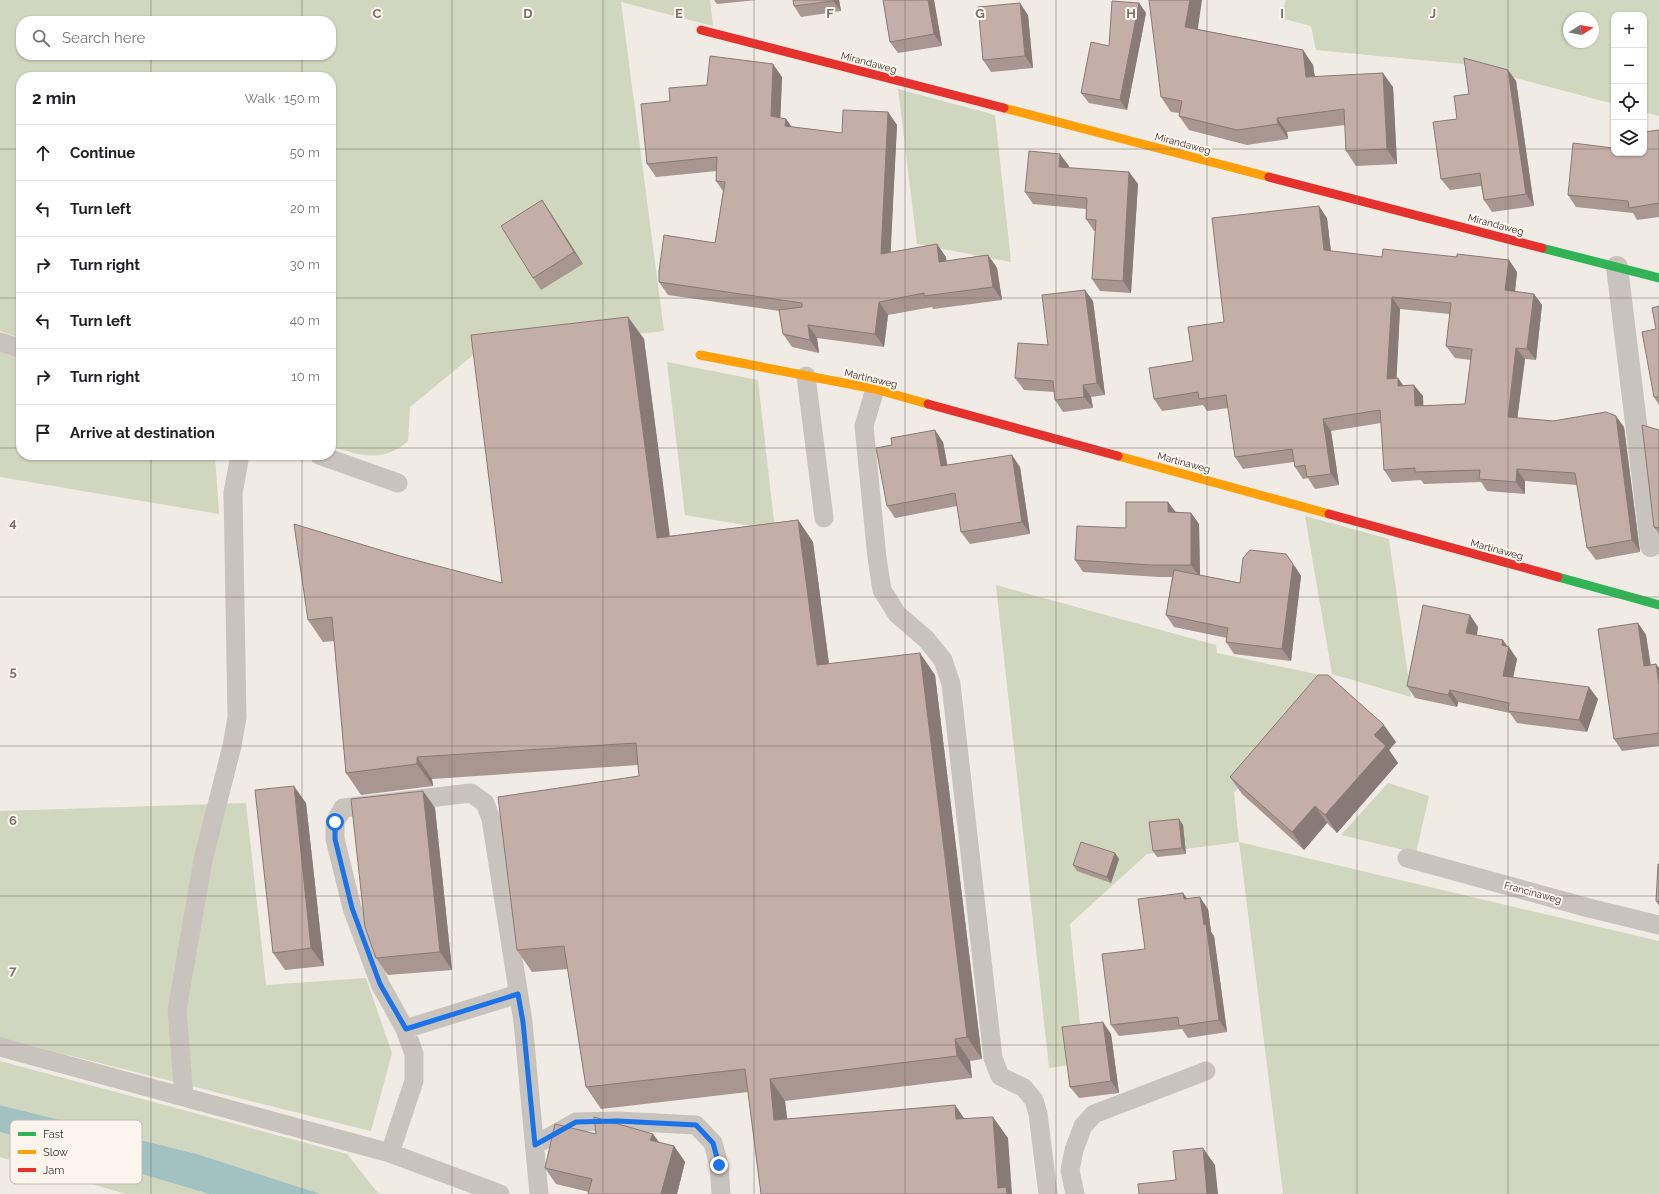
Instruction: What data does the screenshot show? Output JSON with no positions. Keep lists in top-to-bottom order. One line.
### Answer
{"streets":{"street":["Mirandaweg","Martinaweg"],"lane":["Francinaweg"]},"legend":["Fast","Slow","Jam"],"north":"right","page":{"map_buttons":["+","−"],"search":"Search here","heading":["2 min","Walk · 150 m"],"list":[["Continue","50 m"],["Turn left","20 m"],["Turn right","30 m"],["Turn left","40 m"],["Turn right","10 m"],"Arrive at destination"]},"grid":{"columns":["C","D","E","F","G","H","I","J"],"rows":["4","5","6","7"]}}
